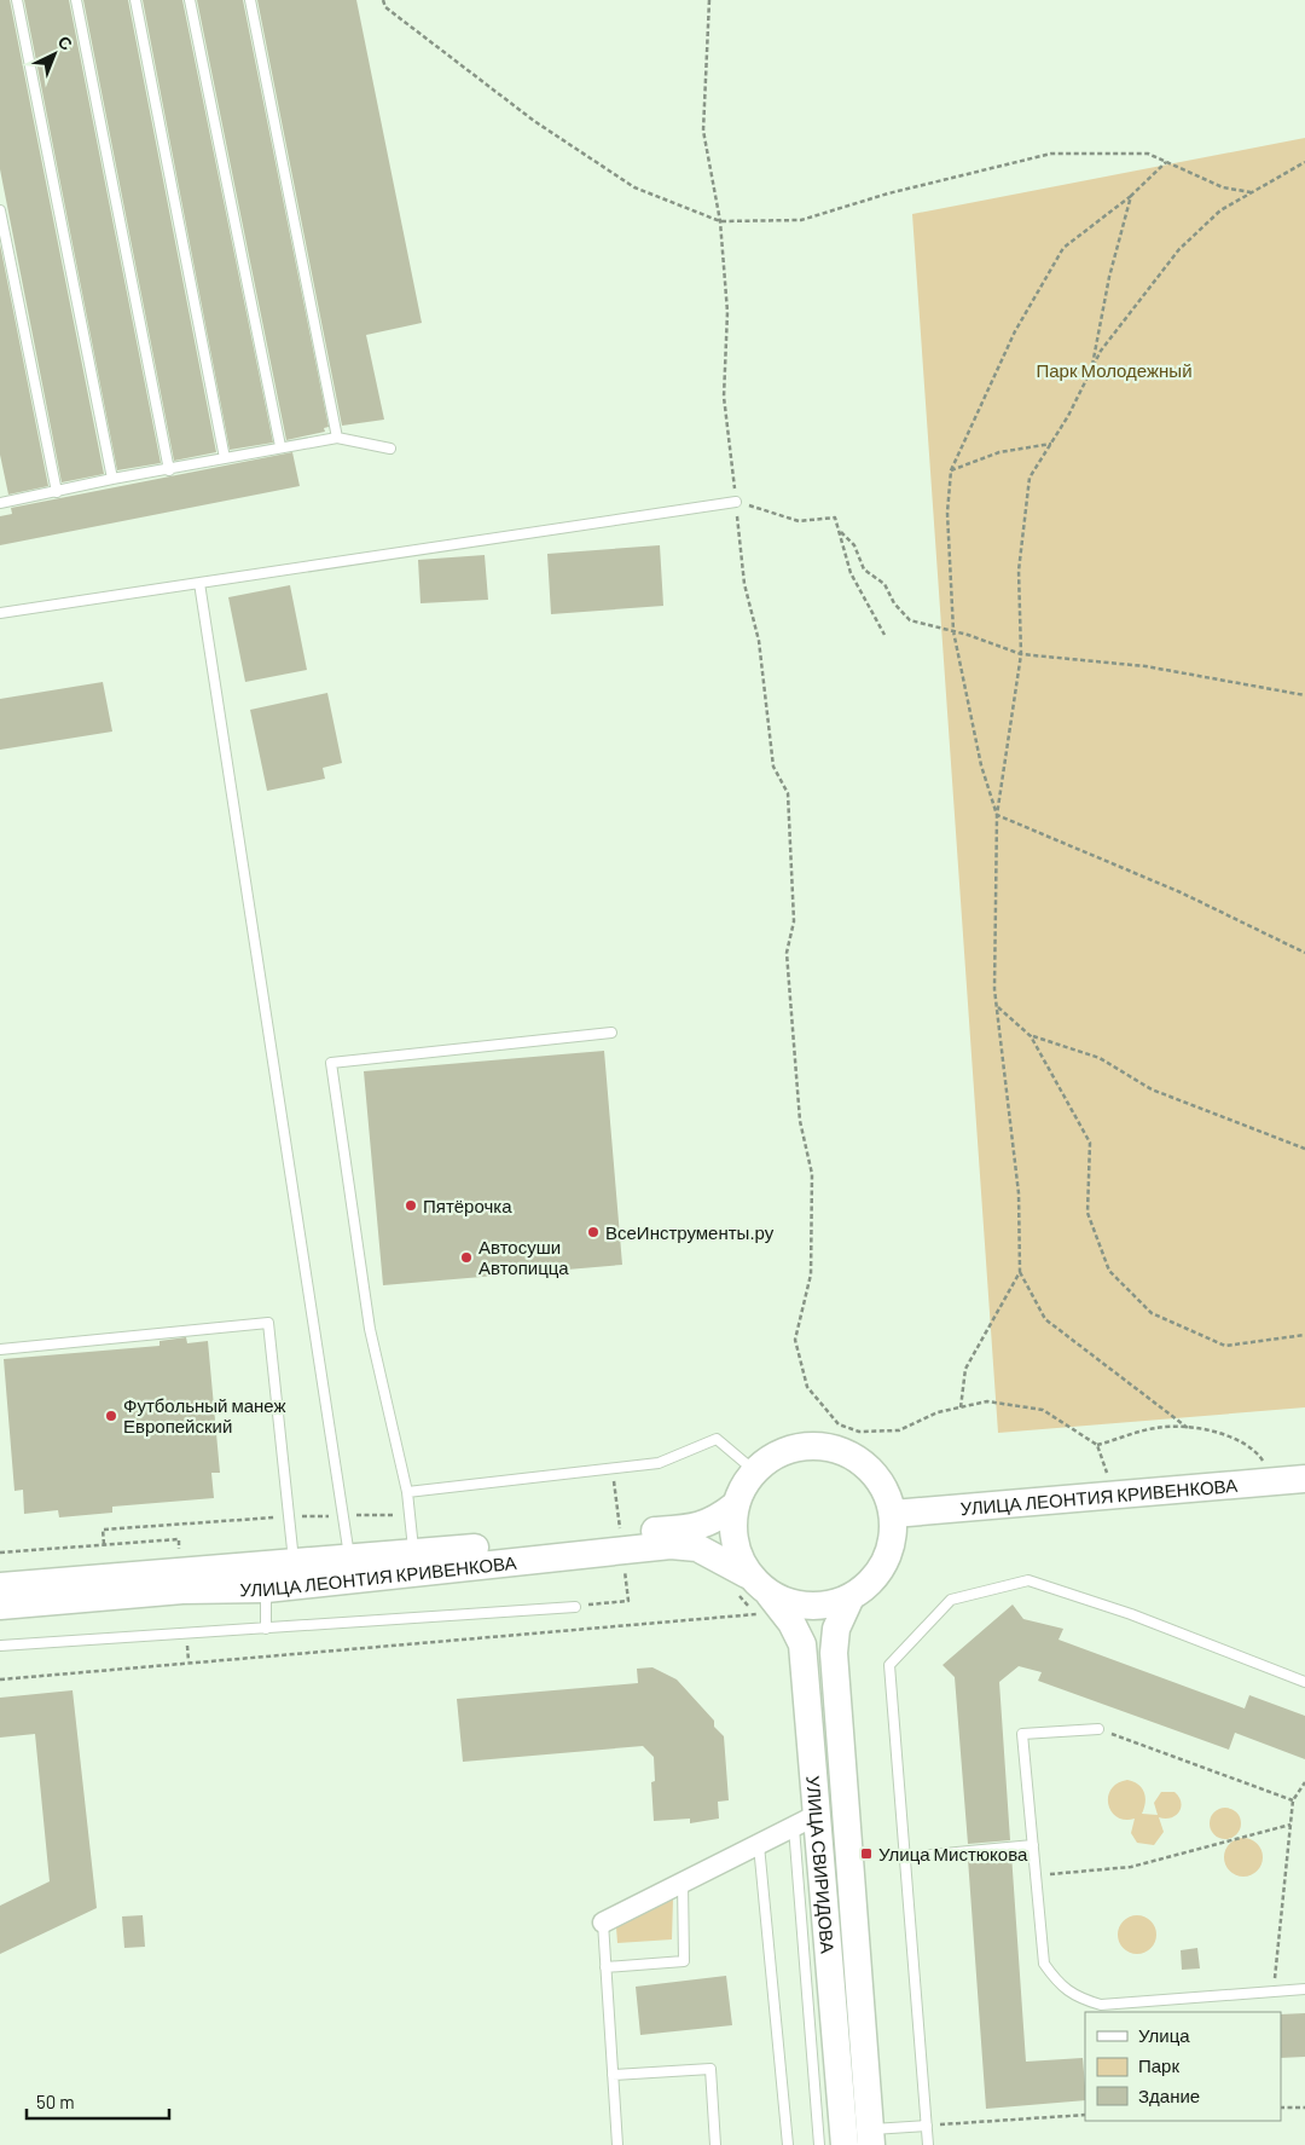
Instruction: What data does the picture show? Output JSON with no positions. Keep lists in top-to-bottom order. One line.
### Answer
{"streets":{"street":["УЛИЦА ЛЕОНТИЯ КРИВЕНКОВА","УЛИЦА СВИРИДОВА"]},"crossings":[["УЛИЦА ЛЕОНТИЯ КРИВЕНКОВА","УЛИЦА СВИРИДОВА"]],"parks":["Парк Молодежный"],"places":{"other":["Пятёрочка","ВсеИнструменты.ру","Автосуши Автопицца","Футбольный манеж Европейский"],"transit":["Улица Мистюкова"]},"legend":["Улица","Парк","Здание"],"scale_bar":"50 m","north":"top right"}
